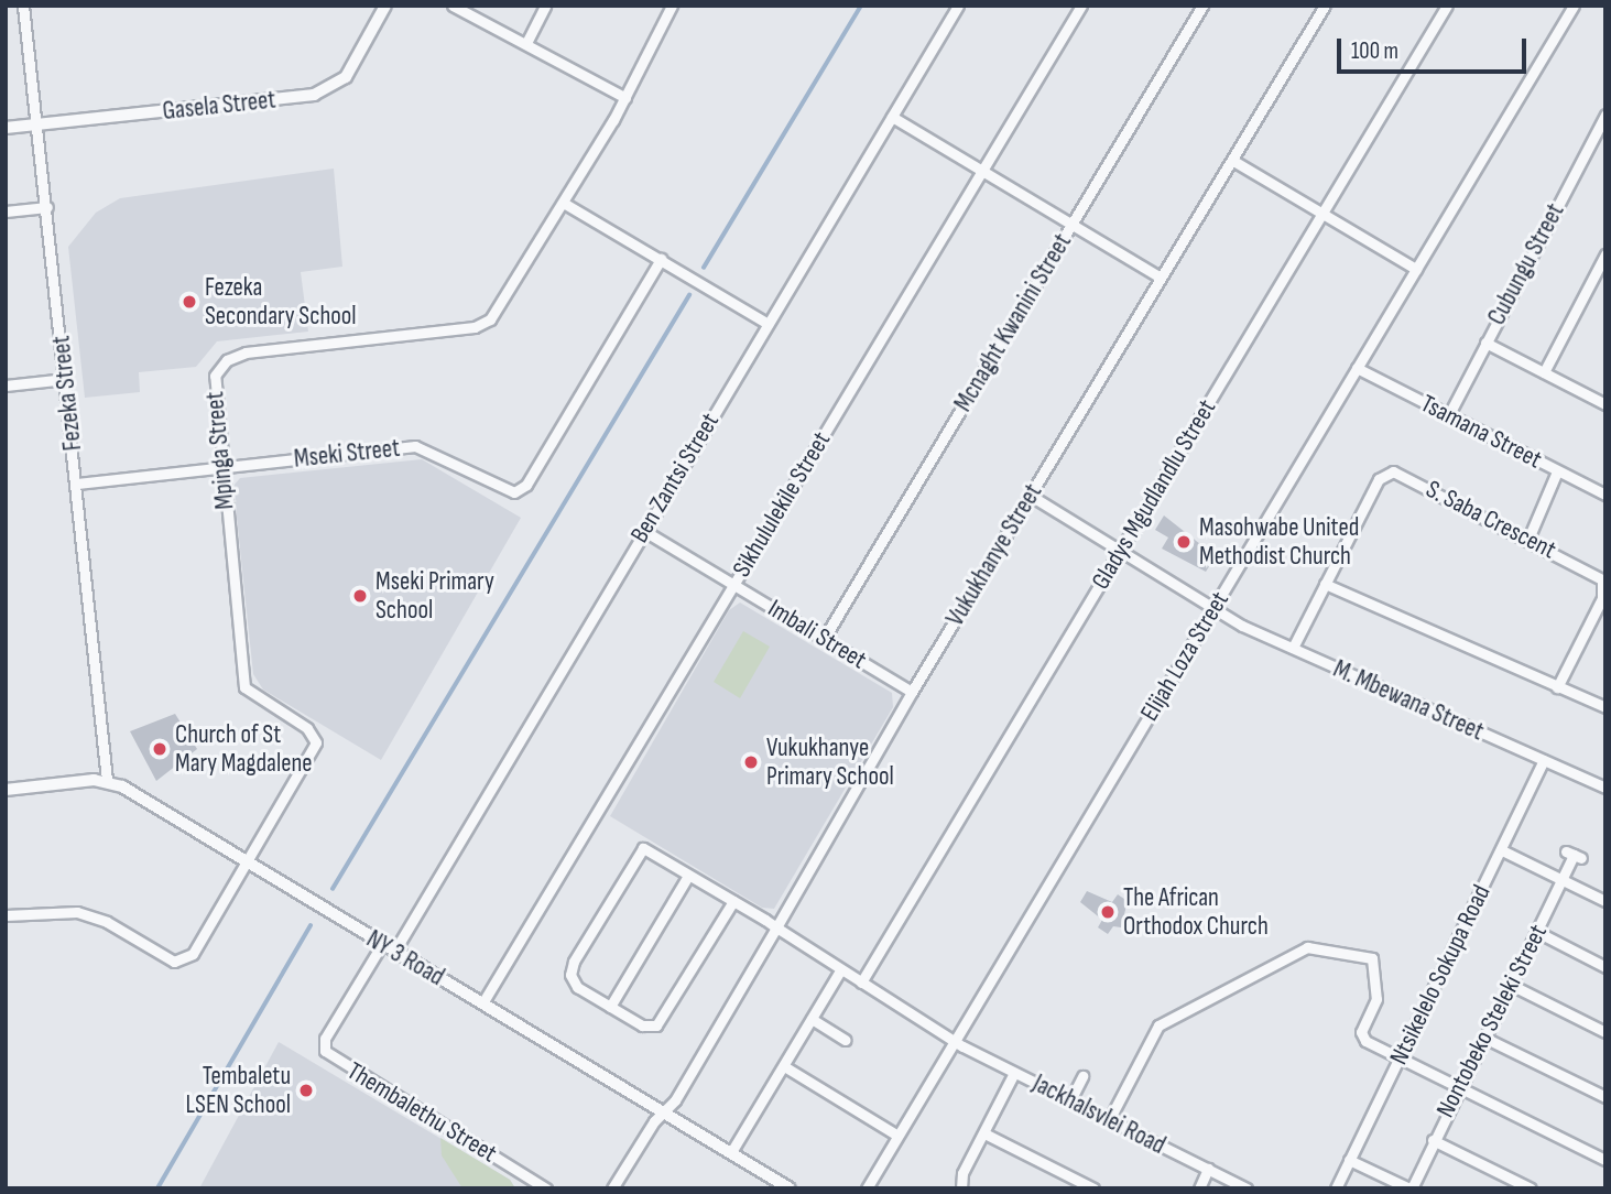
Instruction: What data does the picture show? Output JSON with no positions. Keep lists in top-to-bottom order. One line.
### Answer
{"streets":{"street":["Gasela Street","Cubungu Street","Mcnaght Kwanini Street","Fezeka Street","Tsamana Street","Mpinga Street","Mseki Street","Ben Zantsi Street","Gladys Mgudlandlu Street","Sikhululekile Street","S. Saba Crescent","Vukukhanye Street","Imbali Street","Elijah Loza Street","M. Mbewana Street","NY 3 Road","Ntsikelelo Sokupa Road","Nontobeko Steleki Street","Thembalethu Street","Jackhalsvlei Road"]},"crossings":[["Gasela Street","Fezeka Street"],["Cubungu Street","Tsamana Street"],["Mcnaght Kwanini Street","Imbali Street"],["Fezeka Street","Mseki Street"],["Fezeka Street","NY 3 Road"],["Tsamana Street","Elijah Loza Street"],["Mpinga Street","Mseki Street"],["Mpinga Street","NY 3 Road"],["Ben Zantsi Street","Imbali Street"],["Ben Zantsi Street","NY 3 Road"],["Gladys Mgudlandlu Street","M. Mbewana Street"],["Sikhululekile Street","Imbali Street"],["Sikhululekile Street","NY 3 Road"],["S. Saba Crescent","M. Mbewana Street"],["Vukukhanye Street","Imbali Street"],["Vukukhanye Street","M. Mbewana Street"],["Vukukhanye Street","NY 3 Road"],["Elijah Loza Street","M. Mbewana Street"],["Elijah Loza Street","Jackhalsvlei Road"],["M. Mbewana Street","Ntsikelelo Sokupa Road"],["NY 3 Road","Thembalethu Street"]],"places":["Fezeka Secondary School","Masohwabe United Methodist Church","Mseki Primary School","Church of St Mary Magdalene","Vukukhanye Primary School","The African Orthodox Church","Tembaletu LSEN School"],"scale_bar":"100 m"}
